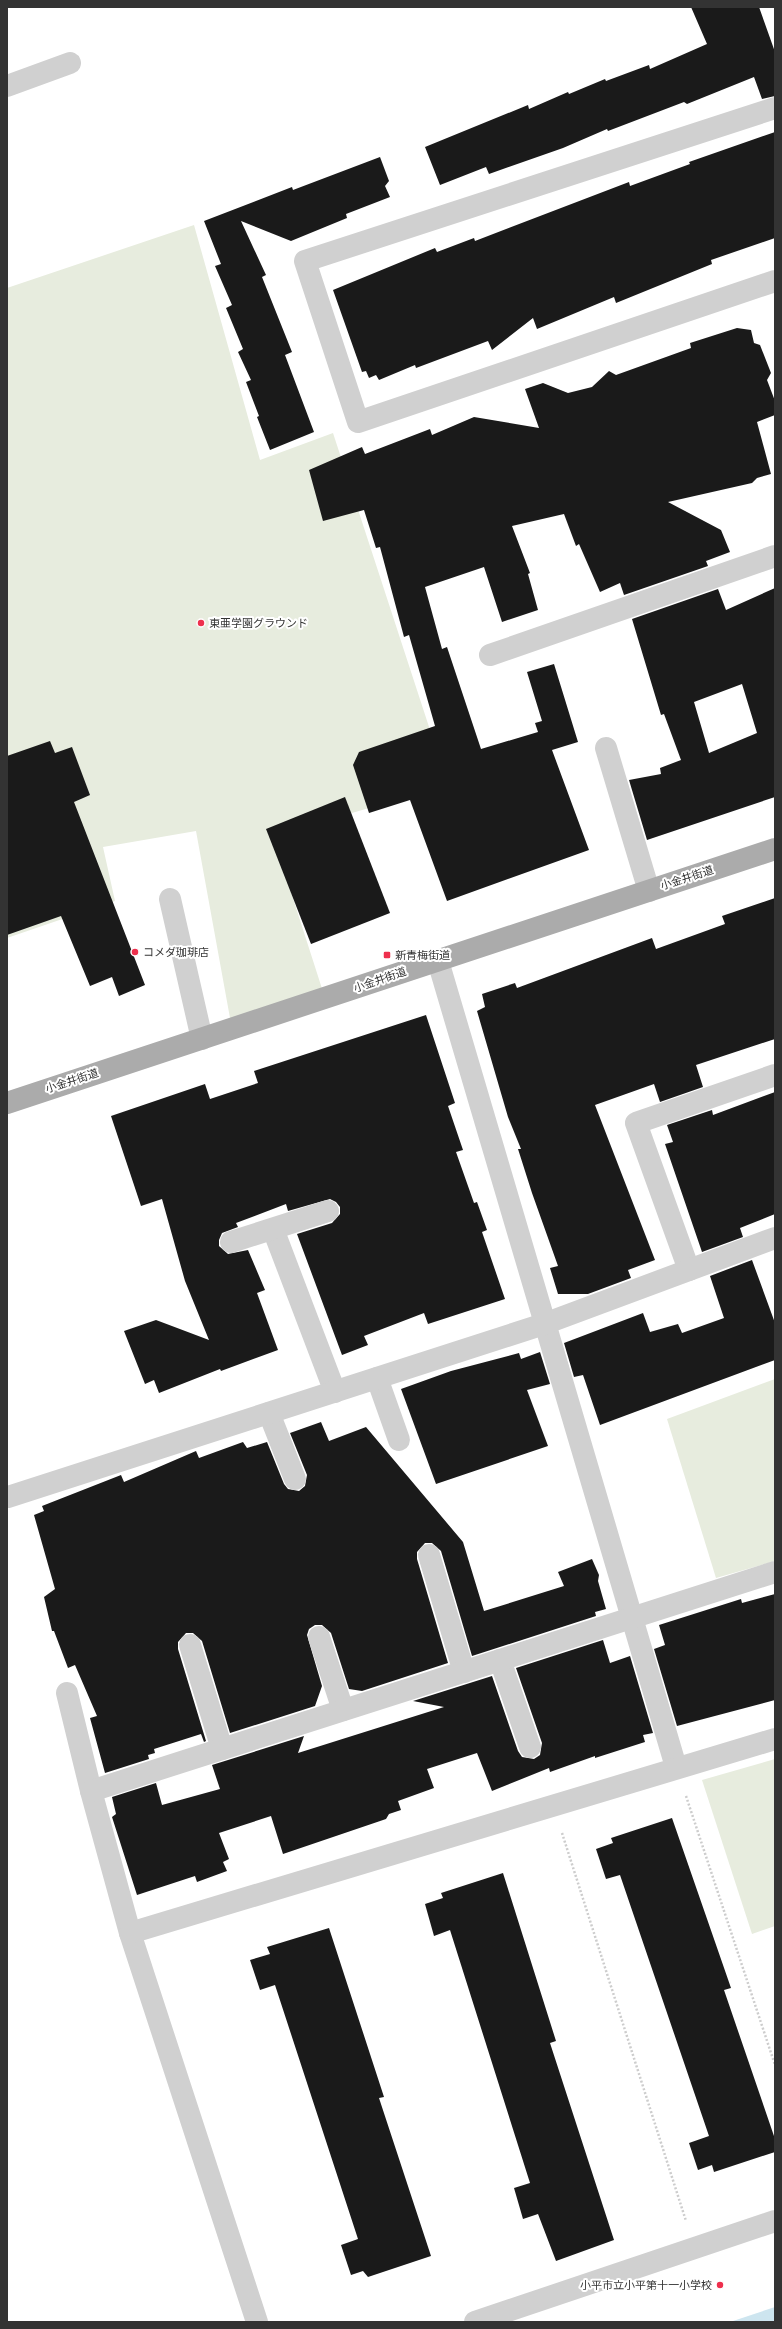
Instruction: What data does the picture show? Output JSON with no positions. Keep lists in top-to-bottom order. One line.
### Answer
{"streets":{"main road":["小金井街道"]},"places":{"other":["東亜学園グラウンド","コメダ珈琲店","小平市立小平第十一小学校"],"transit":["新青梅街道"]}}
